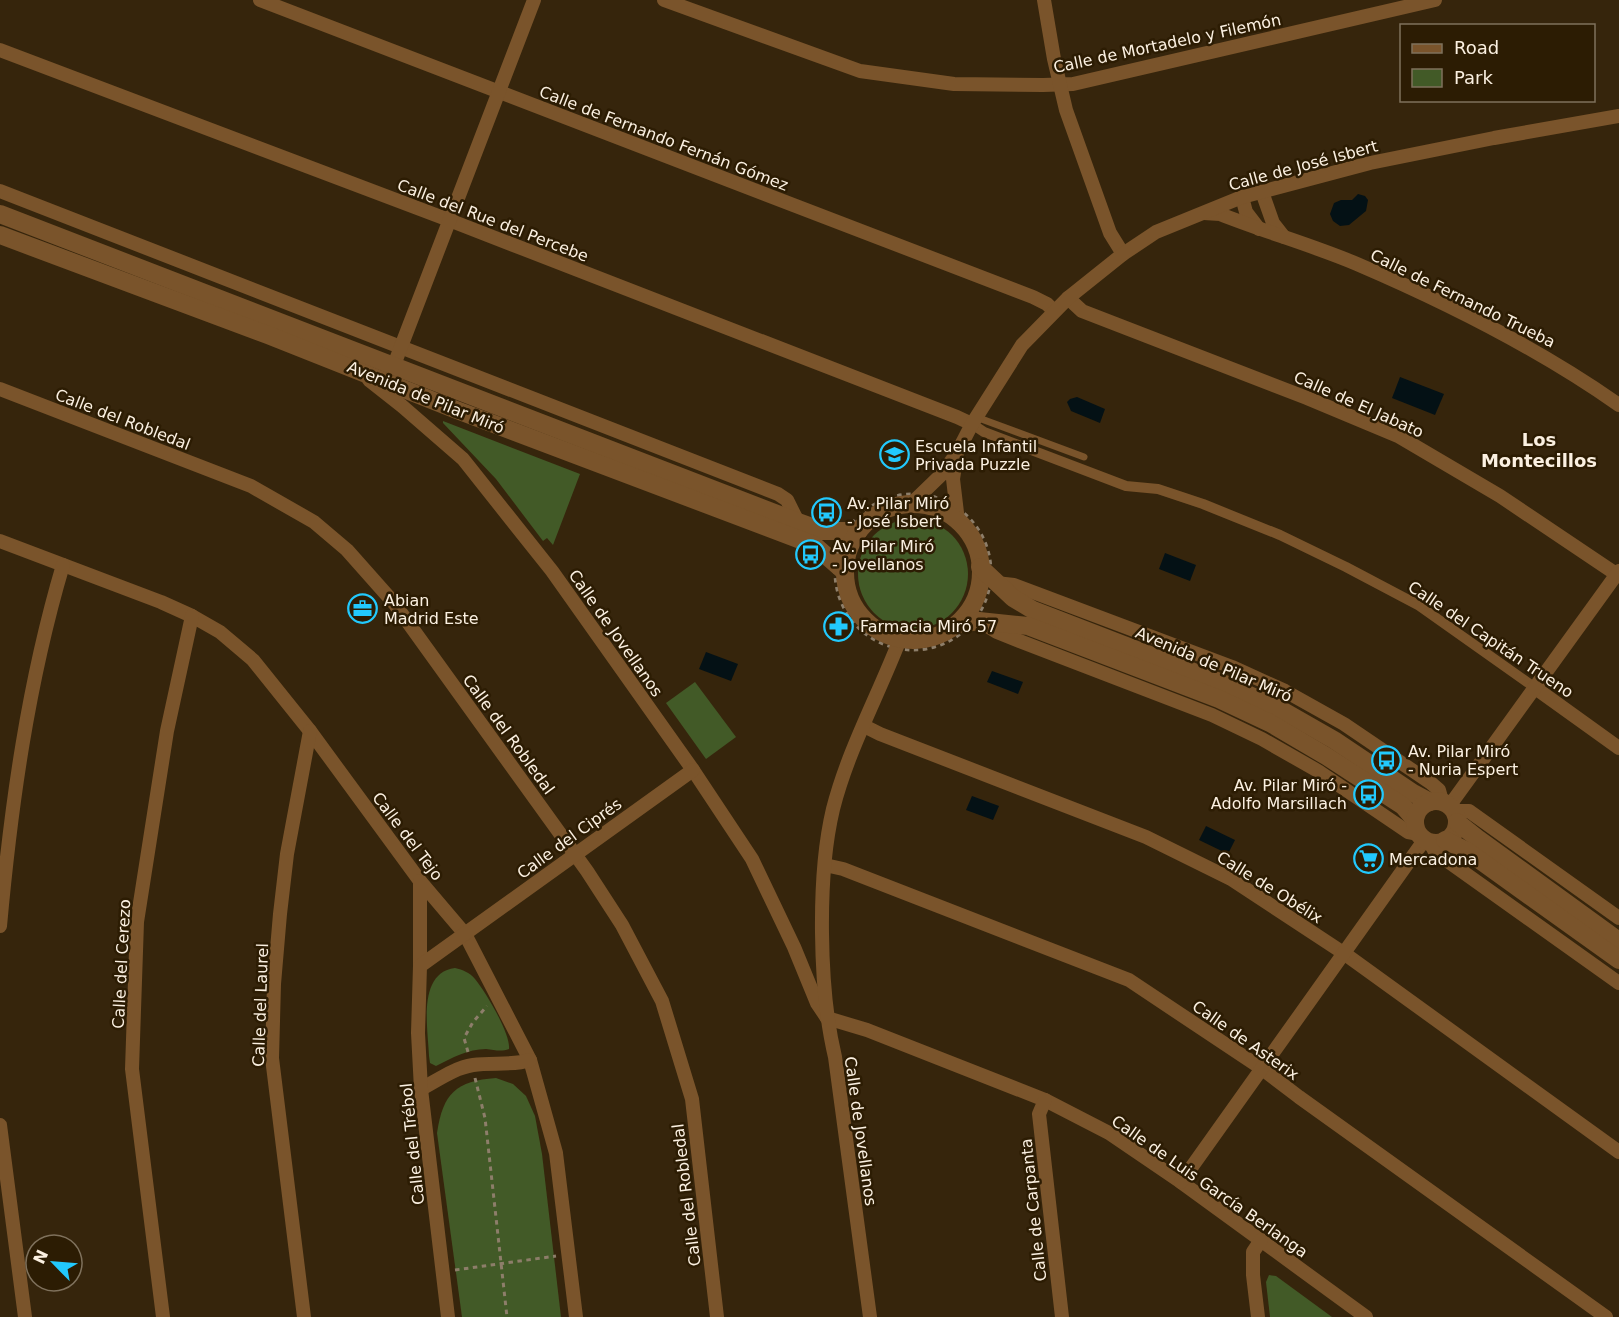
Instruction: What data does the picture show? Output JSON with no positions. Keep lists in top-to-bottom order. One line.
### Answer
{"streets":{"street":["Calle de Mortadelo y Filemón","Calle de Fernando Fernán Gómez","Calle de José Isbert","Calle del Rue del Percebe","Calle de Fernando Trueba","Avenida de Pilar Miró","Calle de El Jabato","Calle del Robledal","Calle de Jovellanos","Calle del Capitán Trueno","Calle del Tejo","Calle del Ciprés","Calle de Obélix","Calle del Cerezo","Calle del Laurel","Calle de Asterix","Calle del Trébol","Calle de Luis García Berlanga","Calle de Carpanta"]},"crossings":[["Calle de Fernando Fernán Gómez","Calle de José Isbert"],["Calle de José Isbert","Calle del Rue del Percebe"],["Calle de José Isbert","Calle de Fernando Trueba"],["Calle de José Isbert","Avenida de Pilar Miró"],["Calle de José Isbert","Calle de El Jabato"],["Calle de José Isbert","Calle del Capitán Trueno"],["Calle del Rue del Percebe","Calle del Capitán Trueno"],["Avenida de Pilar Miró","Calle de Jovellanos"],["Calle del Robledal","Calle del Ciprés"],["Calle de Jovellanos","Calle del Ciprés"],["Calle de Jovellanos","Calle de Luis García Berlanga"],["Calle del Tejo","Calle del Ciprés"],["Calle del Tejo","Calle del Cerezo"],["Calle del Tejo","Calle del Laurel"],["Calle del Tejo","Calle del Trébol"],["Calle de Luis García Berlanga","Calle de Carpanta"]],"districts":["Los Montecillos"],"places":{"school or university":["Escuela Infantil Privada Puzzle"],"bus stop":["Av. Pilar Miró - José Isbert","Av. Pilar Miró - Jovellanos","Av. Pilar Miró - Nuria Espert","Av. Pilar Miró - Adolfo Marsillach"],"office":["Abian Madrid Este"],"pharmacy":["Farmacia Miró 57"],"supermarket":["Mercadona"]},"legend":["Road","Park"],"north":"top left"}
